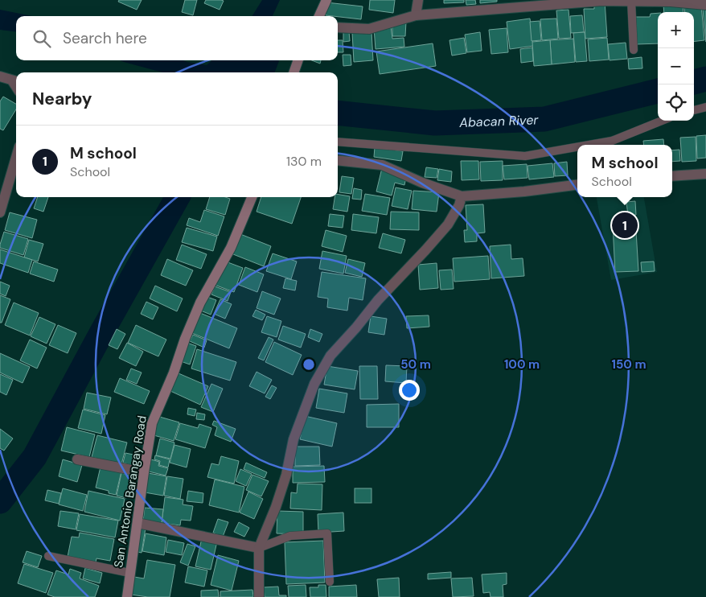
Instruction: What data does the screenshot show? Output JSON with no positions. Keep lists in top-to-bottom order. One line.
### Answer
{"streets":{"street":["San Antonio Barangay Road"]},"water":["Abacan River"],"page":{"map_buttons":["+","−"],"search":"Search here","heading":"Nearby","list":[{"mark":"1","name":"M school","note":"School","value":"130 m"}],"popup":["M school","School"],"pins":"1"},"rings":["50 m","100 m","150 m"]}
